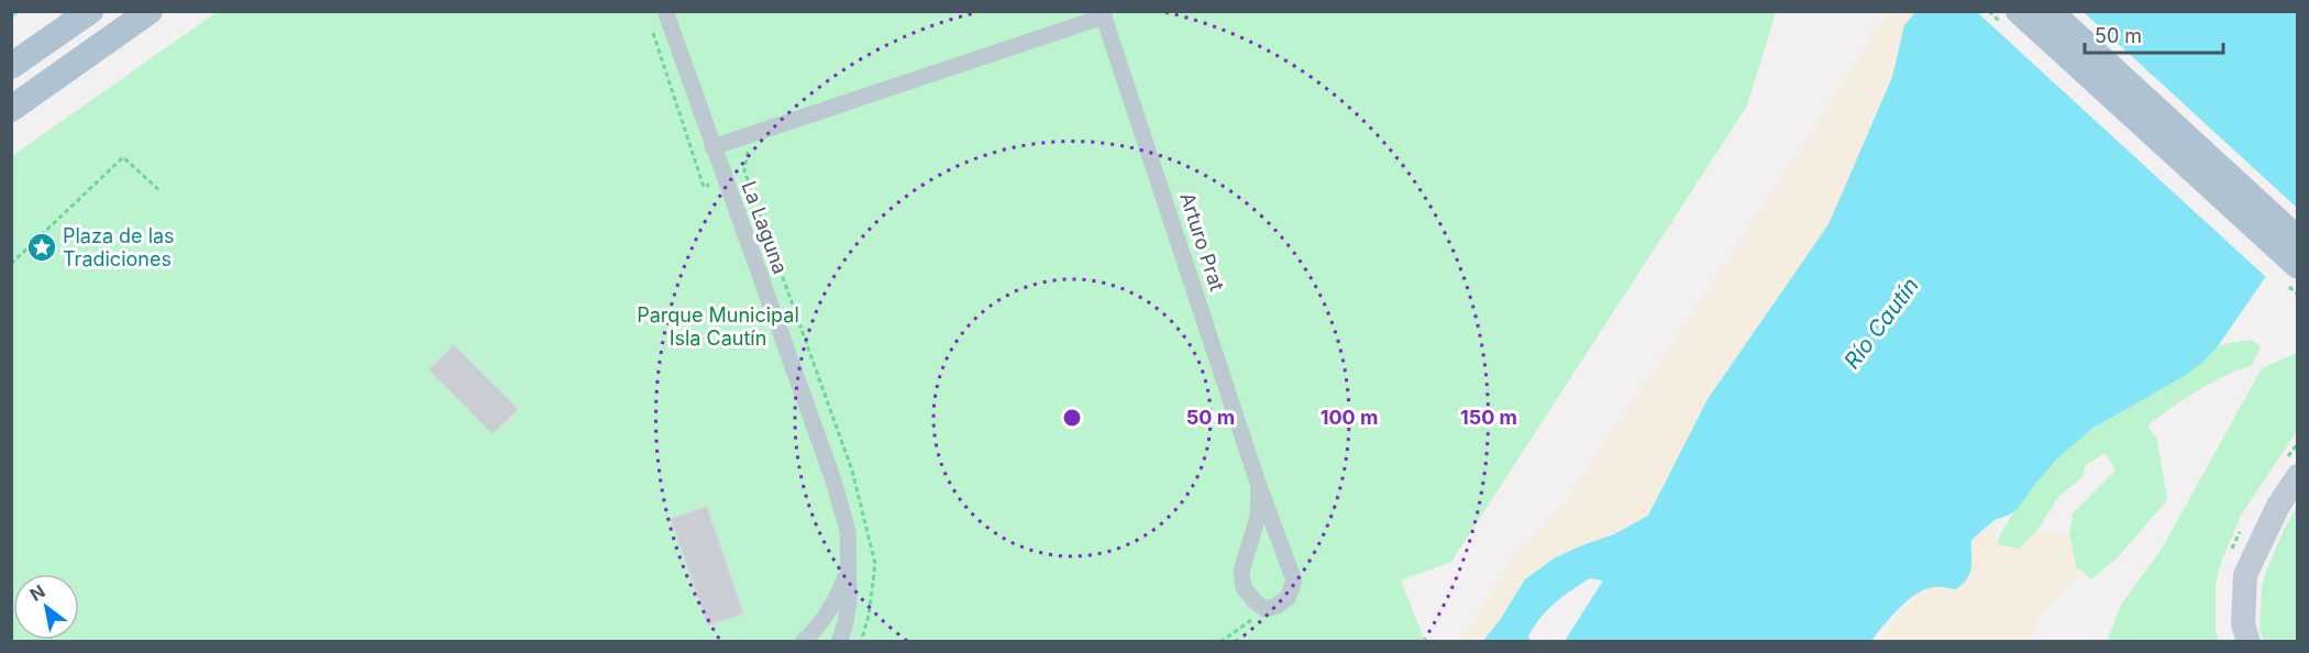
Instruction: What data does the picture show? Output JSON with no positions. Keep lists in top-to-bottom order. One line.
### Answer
{"streets":{"street":["La Laguna","Arturo Prat"]},"water":["Río Cautín"],"parks":["Parque Municipal Isla Cautín"],"places":{"place":["Plaza de las Tradiciones"]},"scale_bar":"50 m","north":"top left","rings":["50 m","100 m","150 m"]}
